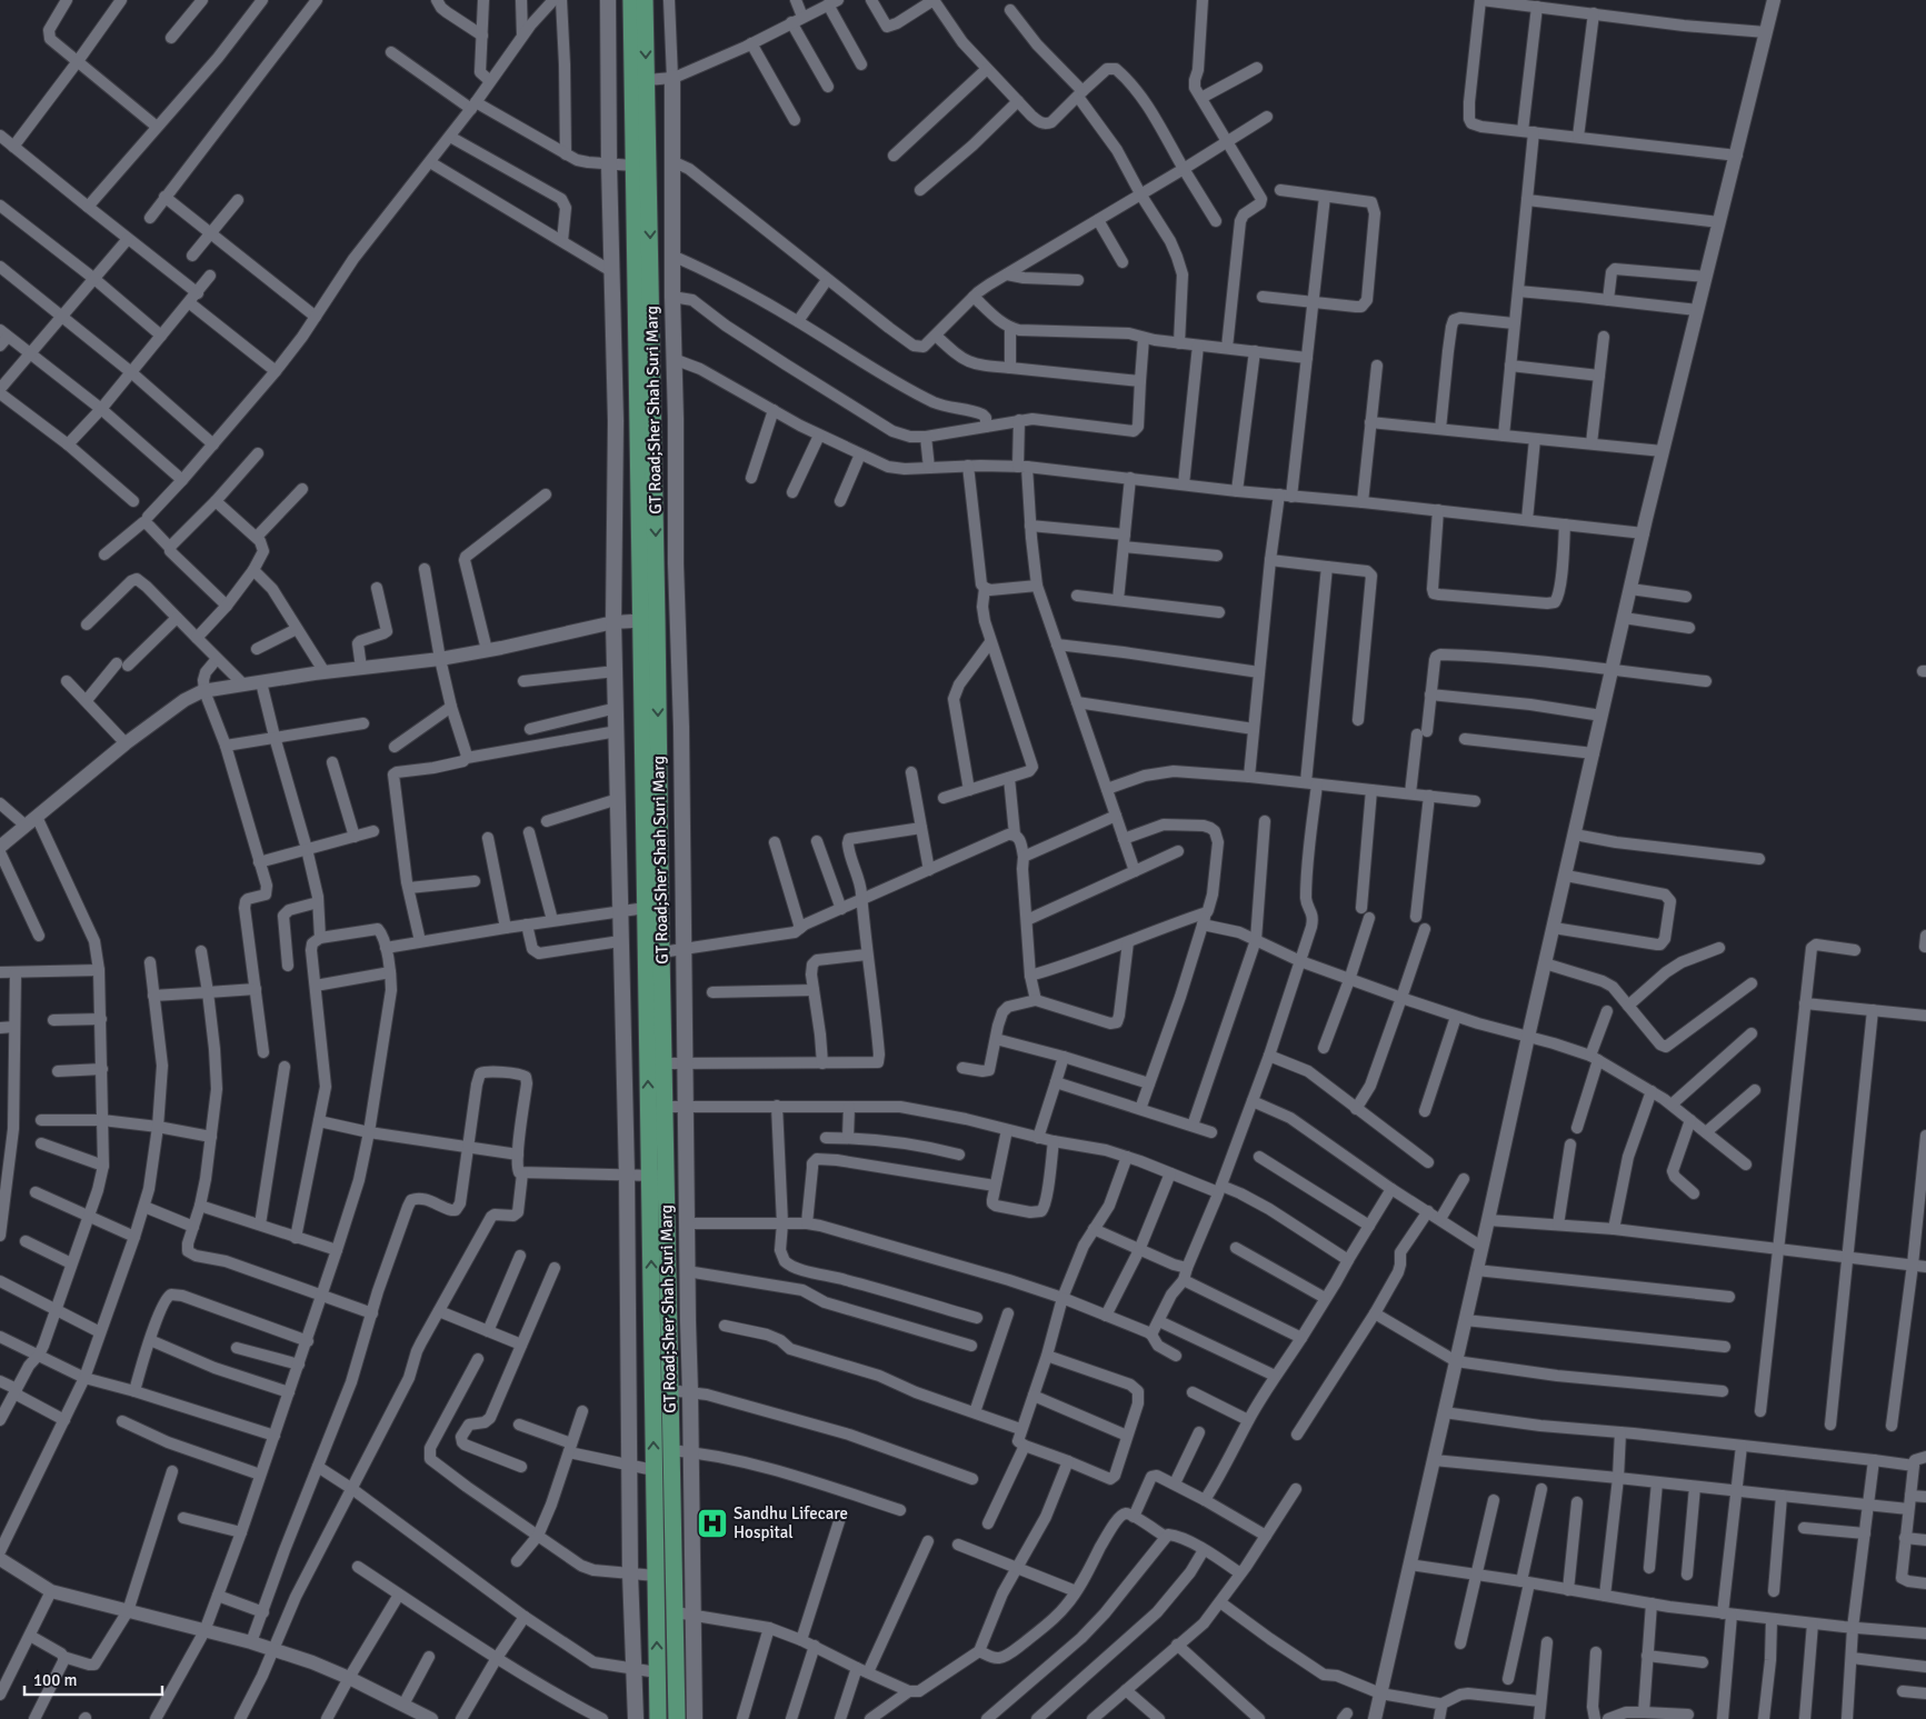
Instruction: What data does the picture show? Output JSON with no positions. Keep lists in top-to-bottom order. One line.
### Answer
{"streets":{"main road":["GT Road;Sher Shah Suri Marg"]},"places":{"hospital":["Sandhu Lifecare Hospital"]},"scale_bar":"100 m"}
